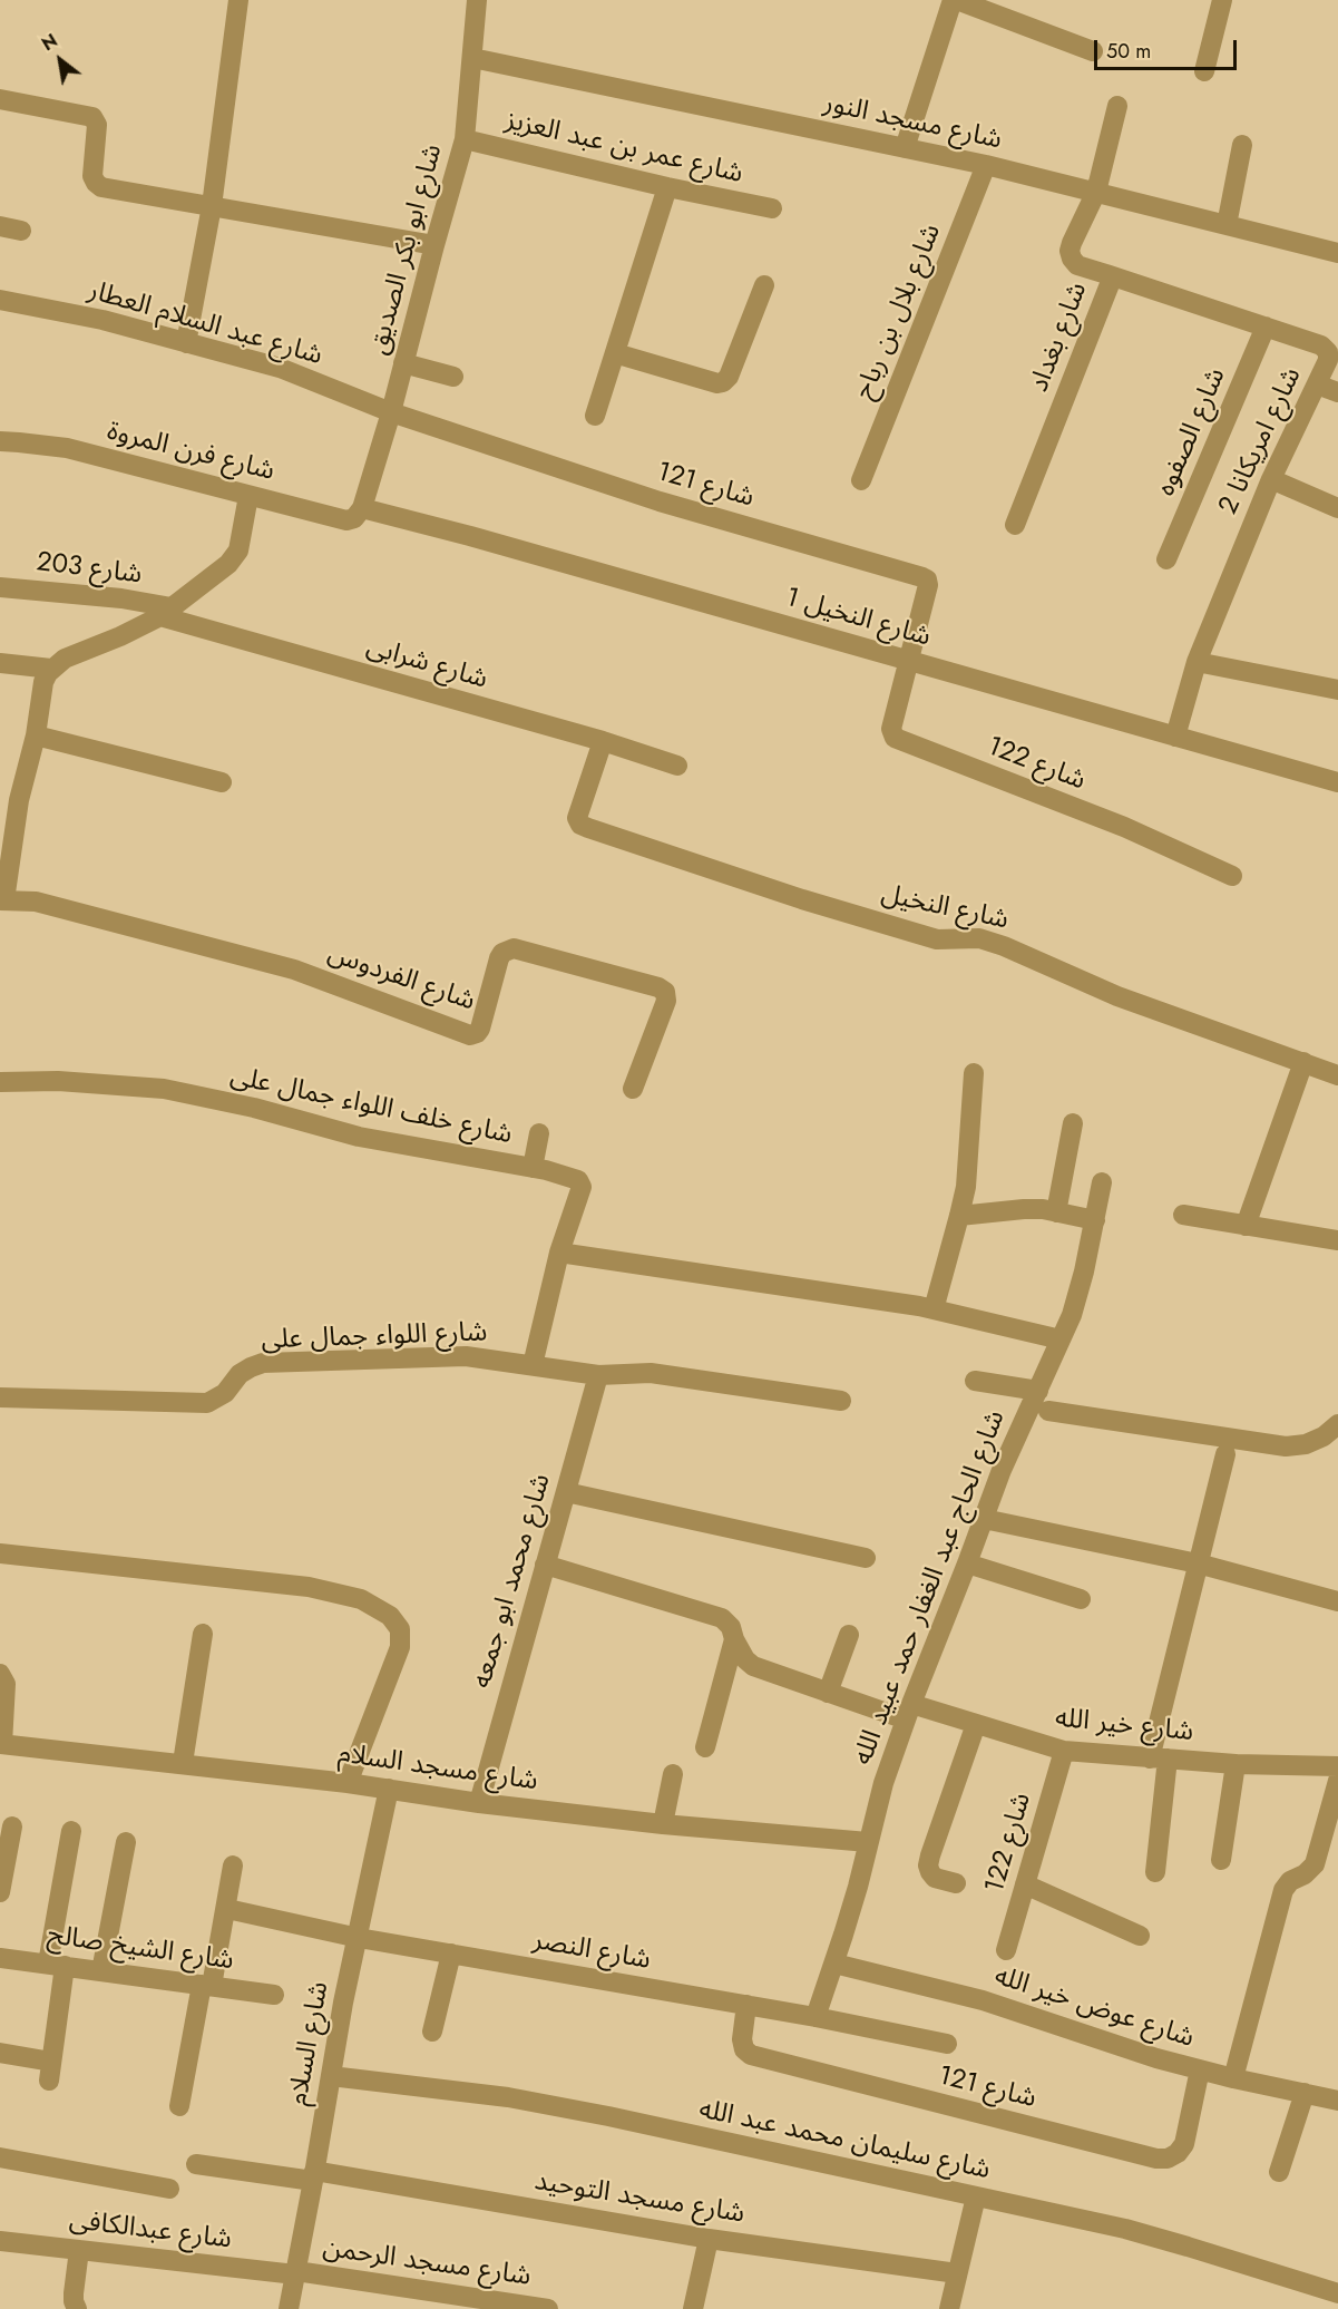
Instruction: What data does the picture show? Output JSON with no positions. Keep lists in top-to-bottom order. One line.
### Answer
{"streets":{"street":["شارع مسجد النور","شارع عمر بن عبد العزيز","شارع ابو بكر الصديق","شارع بلال بن رباح","شارع عبد السلام العطار","شارع بغداد","شارع الصفوه","شارع امريكانا 2","شارع فرن المروة","شارع 121","شارع 203","شارع النخيل 1","شارع شرابى","شارع 122","شارع النخيل","شارع الفردوس","شارع خلف اللواء جمال على","شارع اللواء جمال على","شارع محمد ابو جمعه","شارع الحاج عبد الغفار حمد عبيد الله","شارع خير الله","شارع مسجد السلام","شارع الشيخ صالح","شارع النصر","شارع عوض خير الله","شارع السلام","شارع سليمان محمد عبد الله","شارع مسجد التوحيد","شارع عبدالكافى","شارع مسجد الرحمن"]},"crossings":[["شارع مسجد النور","شارع ابو بكر الصديق"],["شارع مسجد النور","شارع بلال بن رباح"],["شارع مسجد النور","شارع بغداد"],["شارع عمر بن عبد العزيز","شارع ابو بكر الصديق"],["شارع ابو بكر الصديق","شارع عبد السلام العطار"],["شارع ابو بكر الصديق","شارع فرن المروة"],["شارع ابو بكر الصديق","شارع 121"],["شارع ابو بكر الصديق","شارع النخيل 1"],["شارع عبد السلام العطار","شارع 121"],["شارع بغداد","شارع امريكانا 2"],["شارع الصفوه","شارع امريكانا 2"],["شارع امريكانا 2","شارع النخيل 1"],["شارع فرن المروة","شارع النخيل 1"],["شارع 121","شارع النخيل 1"],["شارع 121","شارع 122"],["شارع 121","شارع النصر"],["شارع 121","شارع عوض خير الله"],["شارع 203","شارع شرابى"],["شارع النخيل 1","شارع 122"],["شارع شرابى","شارع النخيل"],["شارع 122","شارع خير الله"],["شارع خلف اللواء جمال على","شارع اللواء جمال على"],["شارع اللواء جمال على","شارع محمد ابو جمعه"],["شارع محمد ابو جمعه","شارع خير الله"],["شارع محمد ابو جمعه","شارع مسجد السلام"],["شارع الحاج عبد الغفار حمد عبيد الله","شارع خير الله"],["شارع الحاج عبد الغفار حمد عبيد الله","شارع مسجد السلام"],["شارع الحاج عبد الغفار حمد عبيد الله","شارع النصر"],["شارع الحاج عبد الغفار حمد عبيد الله","شارع عوض خير الله"],["شارع مسجد السلام","شارع السلام"],["شارع النصر","شارع السلام"],["شارع السلام","شارع سليمان محمد عبد الله"],["شارع السلام","شارع مسجد التوحيد"],["شارع السلام","شارع عبدالكافى"],["شارع السلام","شارع مسجد الرحمن"],["شارع عبدالكافى","شارع مسجد الرحمن"]],"scale_bar":"50 m","north":"top left"}
